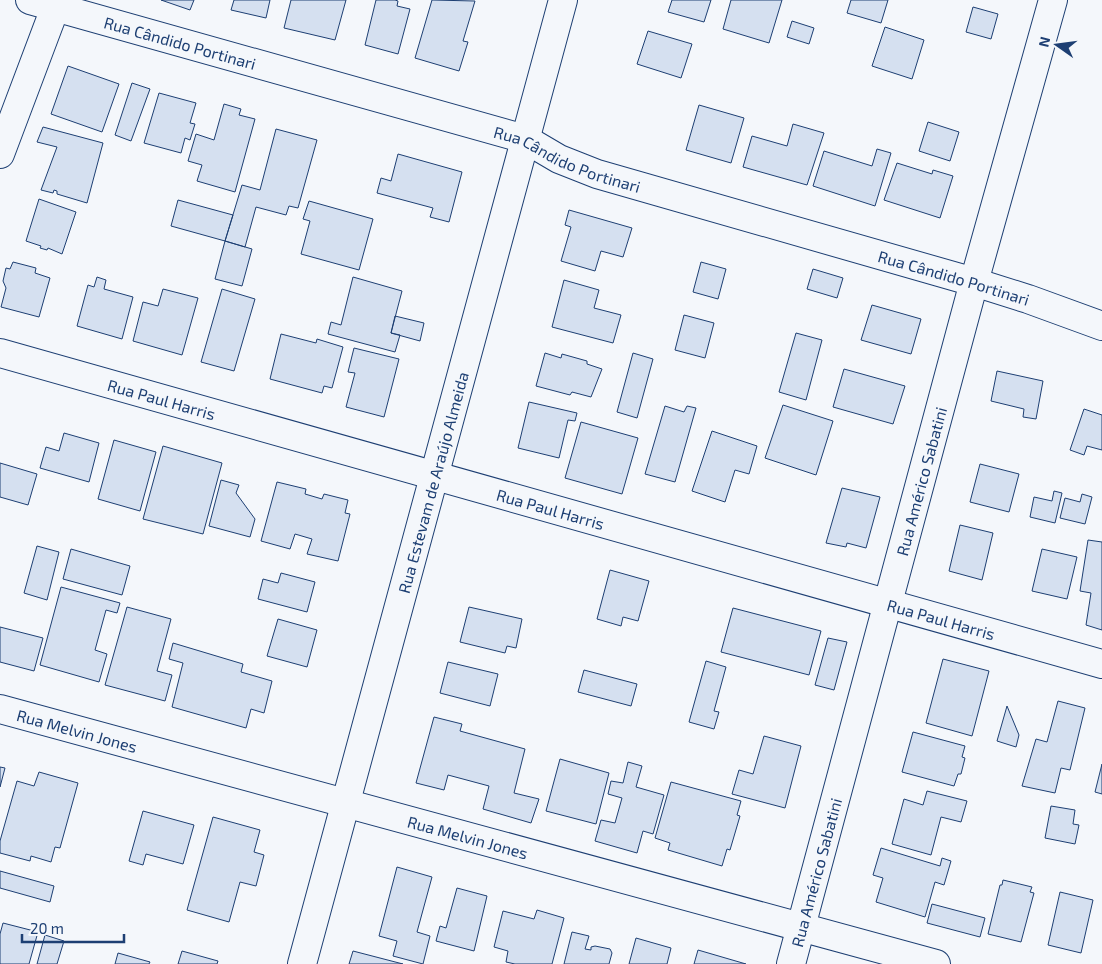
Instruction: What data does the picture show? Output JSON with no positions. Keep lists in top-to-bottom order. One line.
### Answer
{"streets":{"street":["Rua Cândido Portinari","Rua Paul Harris","Rua Estevam de Araújo Almeida","Rua Américo Sabatini","Rua Melvin Jones"]},"crossings":[["Rua Cândido Portinari","Rua Estevam de Araújo Almeida"],["Rua Cândido Portinari","Rua Américo Sabatini"],["Rua Paul Harris","Rua Estevam de Araújo Almeida"],["Rua Paul Harris","Rua Américo Sabatini"],["Rua Estevam de Araújo Almeida","Rua Melvin Jones"],["Rua Américo Sabatini","Rua Melvin Jones"]],"scale_bar":"20 m","north":"left"}
